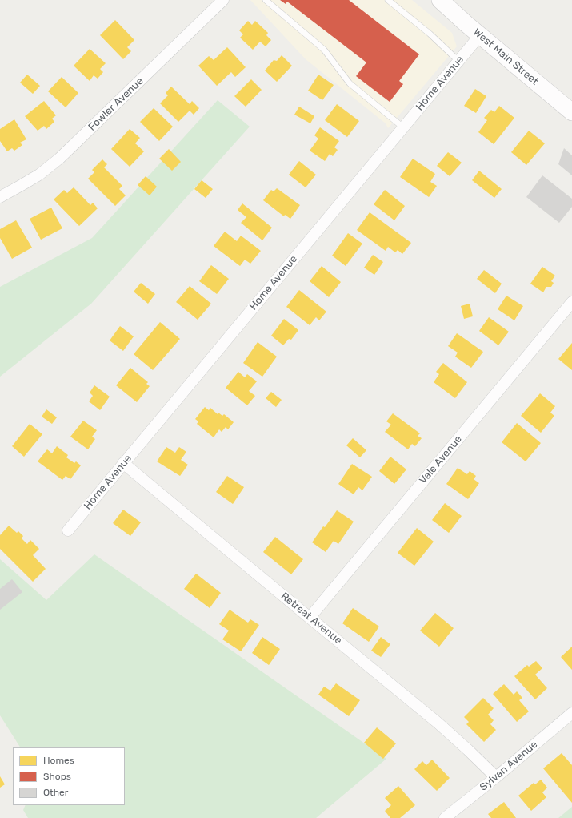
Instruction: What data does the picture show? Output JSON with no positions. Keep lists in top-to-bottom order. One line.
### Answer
{"streets":{"main road":["West Main Street"],"street":["Home Avenue","Fowler Avenue","Vale Avenue","Retreat Avenue","Sylvan Avenue"]},"crossings":[["West Main Street","Home Avenue"],["Home Avenue","Retreat Avenue"],["Vale Avenue","Retreat Avenue"],["Retreat Avenue","Sylvan Avenue"]],"legend":["Homes","Shops","Other"]}
